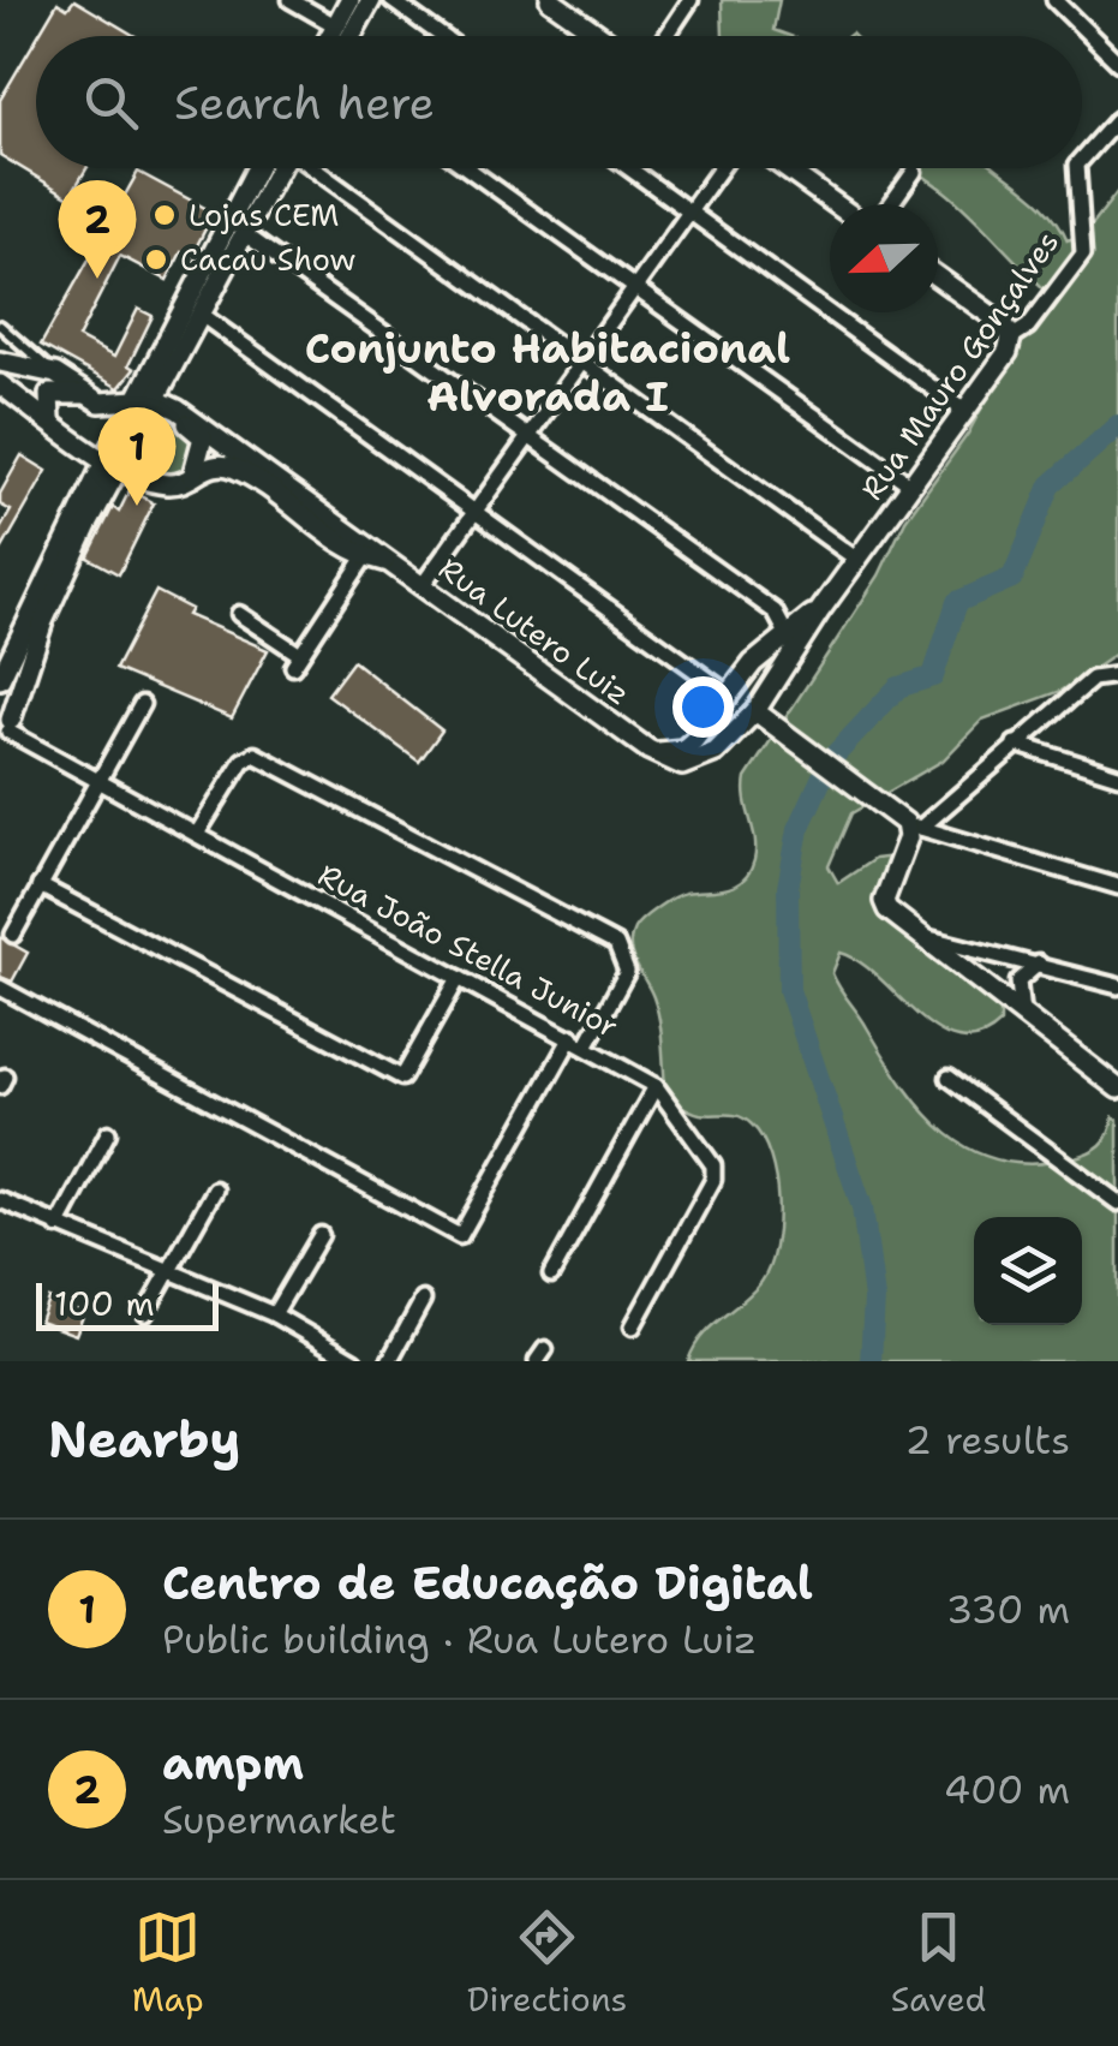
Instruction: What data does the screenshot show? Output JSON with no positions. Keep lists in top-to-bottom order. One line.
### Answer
{"streets":{"street":["Rua Mauro Gonçalves","Rua Lutero Luiz","Rua João Stella Junior"]},"crossings":[["Rua Mauro Gonçalves","Rua Lutero Luiz"]],"districts":["Conjunto Habitacional Alvorada I"],"places":["Lojas CEM","Cacau Show"],"scale_bar":"100 m","north":"left","page":{"search":"Search here","pins":["2","1"],"scale":"100 m","heading":["Nearby","2 results"],"list":[{"mark":"1","name":"Centro de Educação Digital","note":"Public building · Rua Lutero Luiz","value":"330 m"},{"mark":"2","name":"ampm","note":"Supermarket","value":"400 m"}],"nav":["Map","Directions","Saved"]}}
